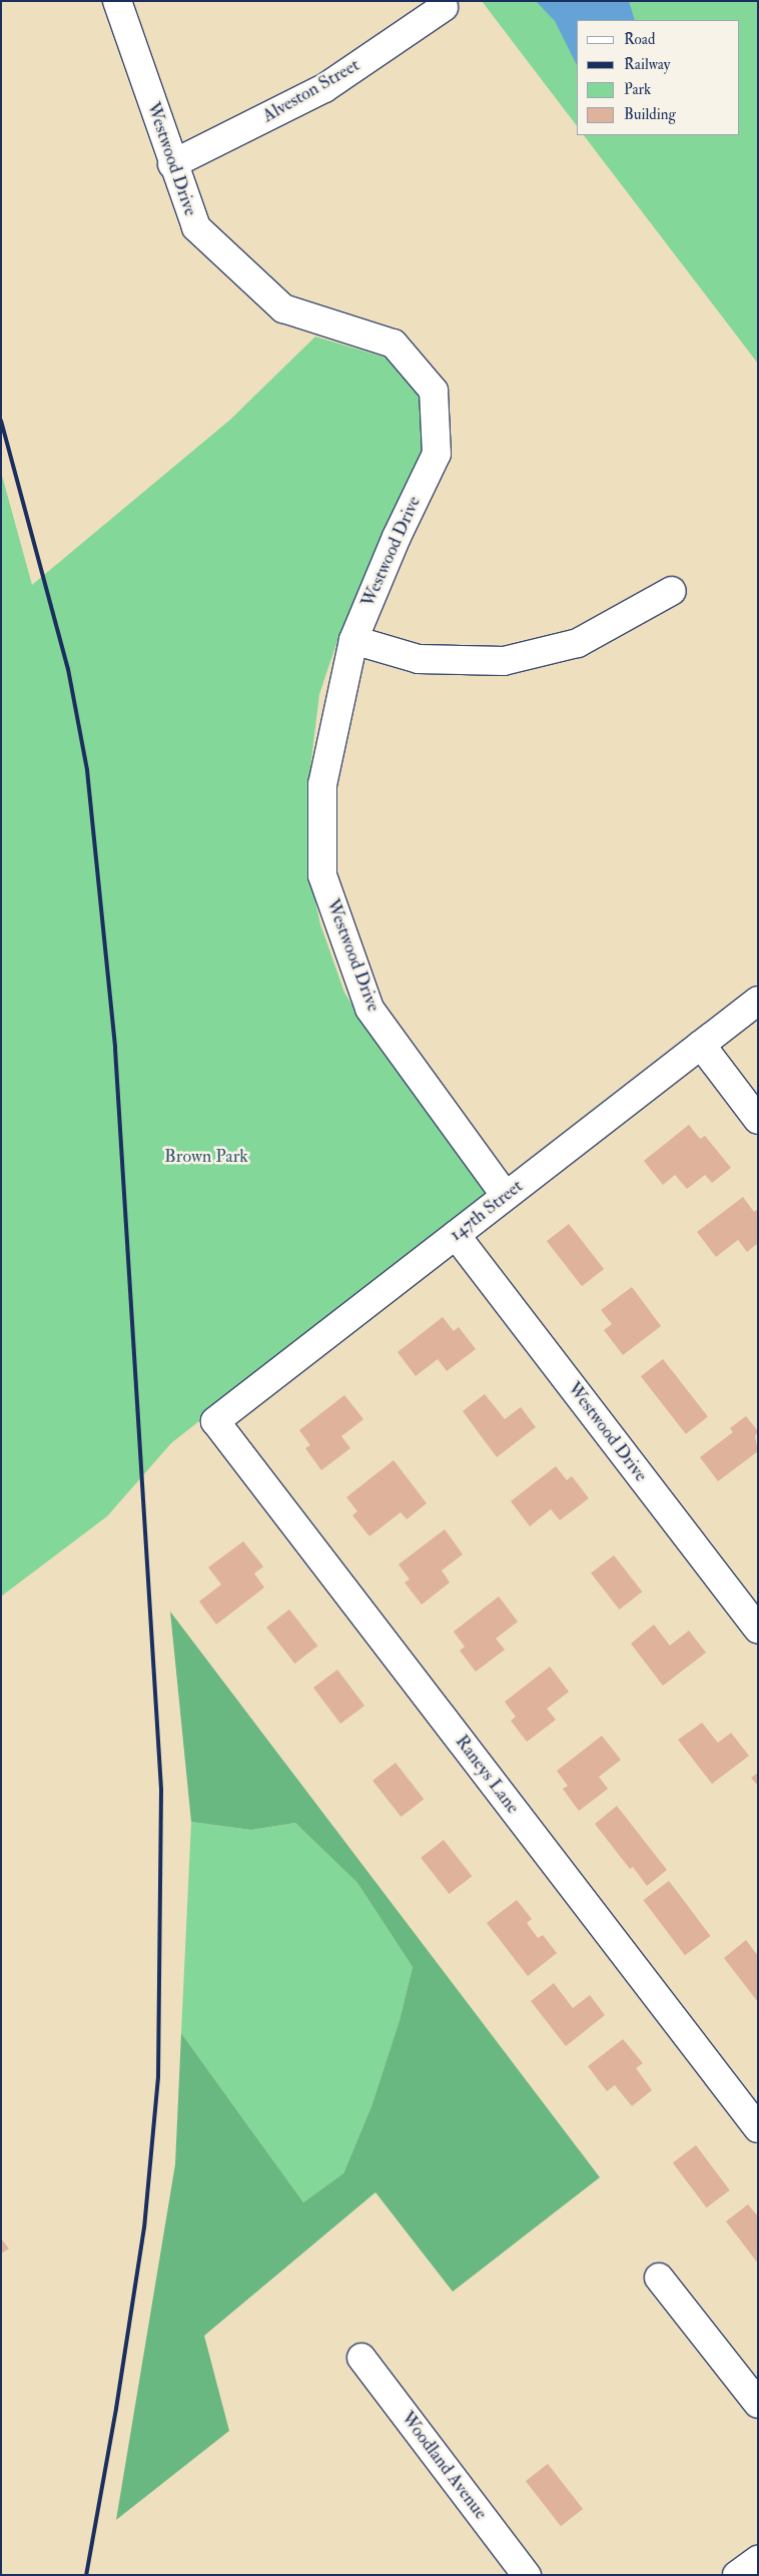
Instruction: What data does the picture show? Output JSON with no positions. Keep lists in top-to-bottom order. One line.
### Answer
{"streets":{"street":["Alveston Street","Westwood Drive","147th Street","Raneys Lane","Woodland Avenue"]},"crossings":[["Alveston Street","Westwood Drive"],["Westwood Drive","147th Street"],["147th Street","Raneys Lane"]],"parks":["Brown Park"],"legend":["Road","Railway","Park","Building"]}
